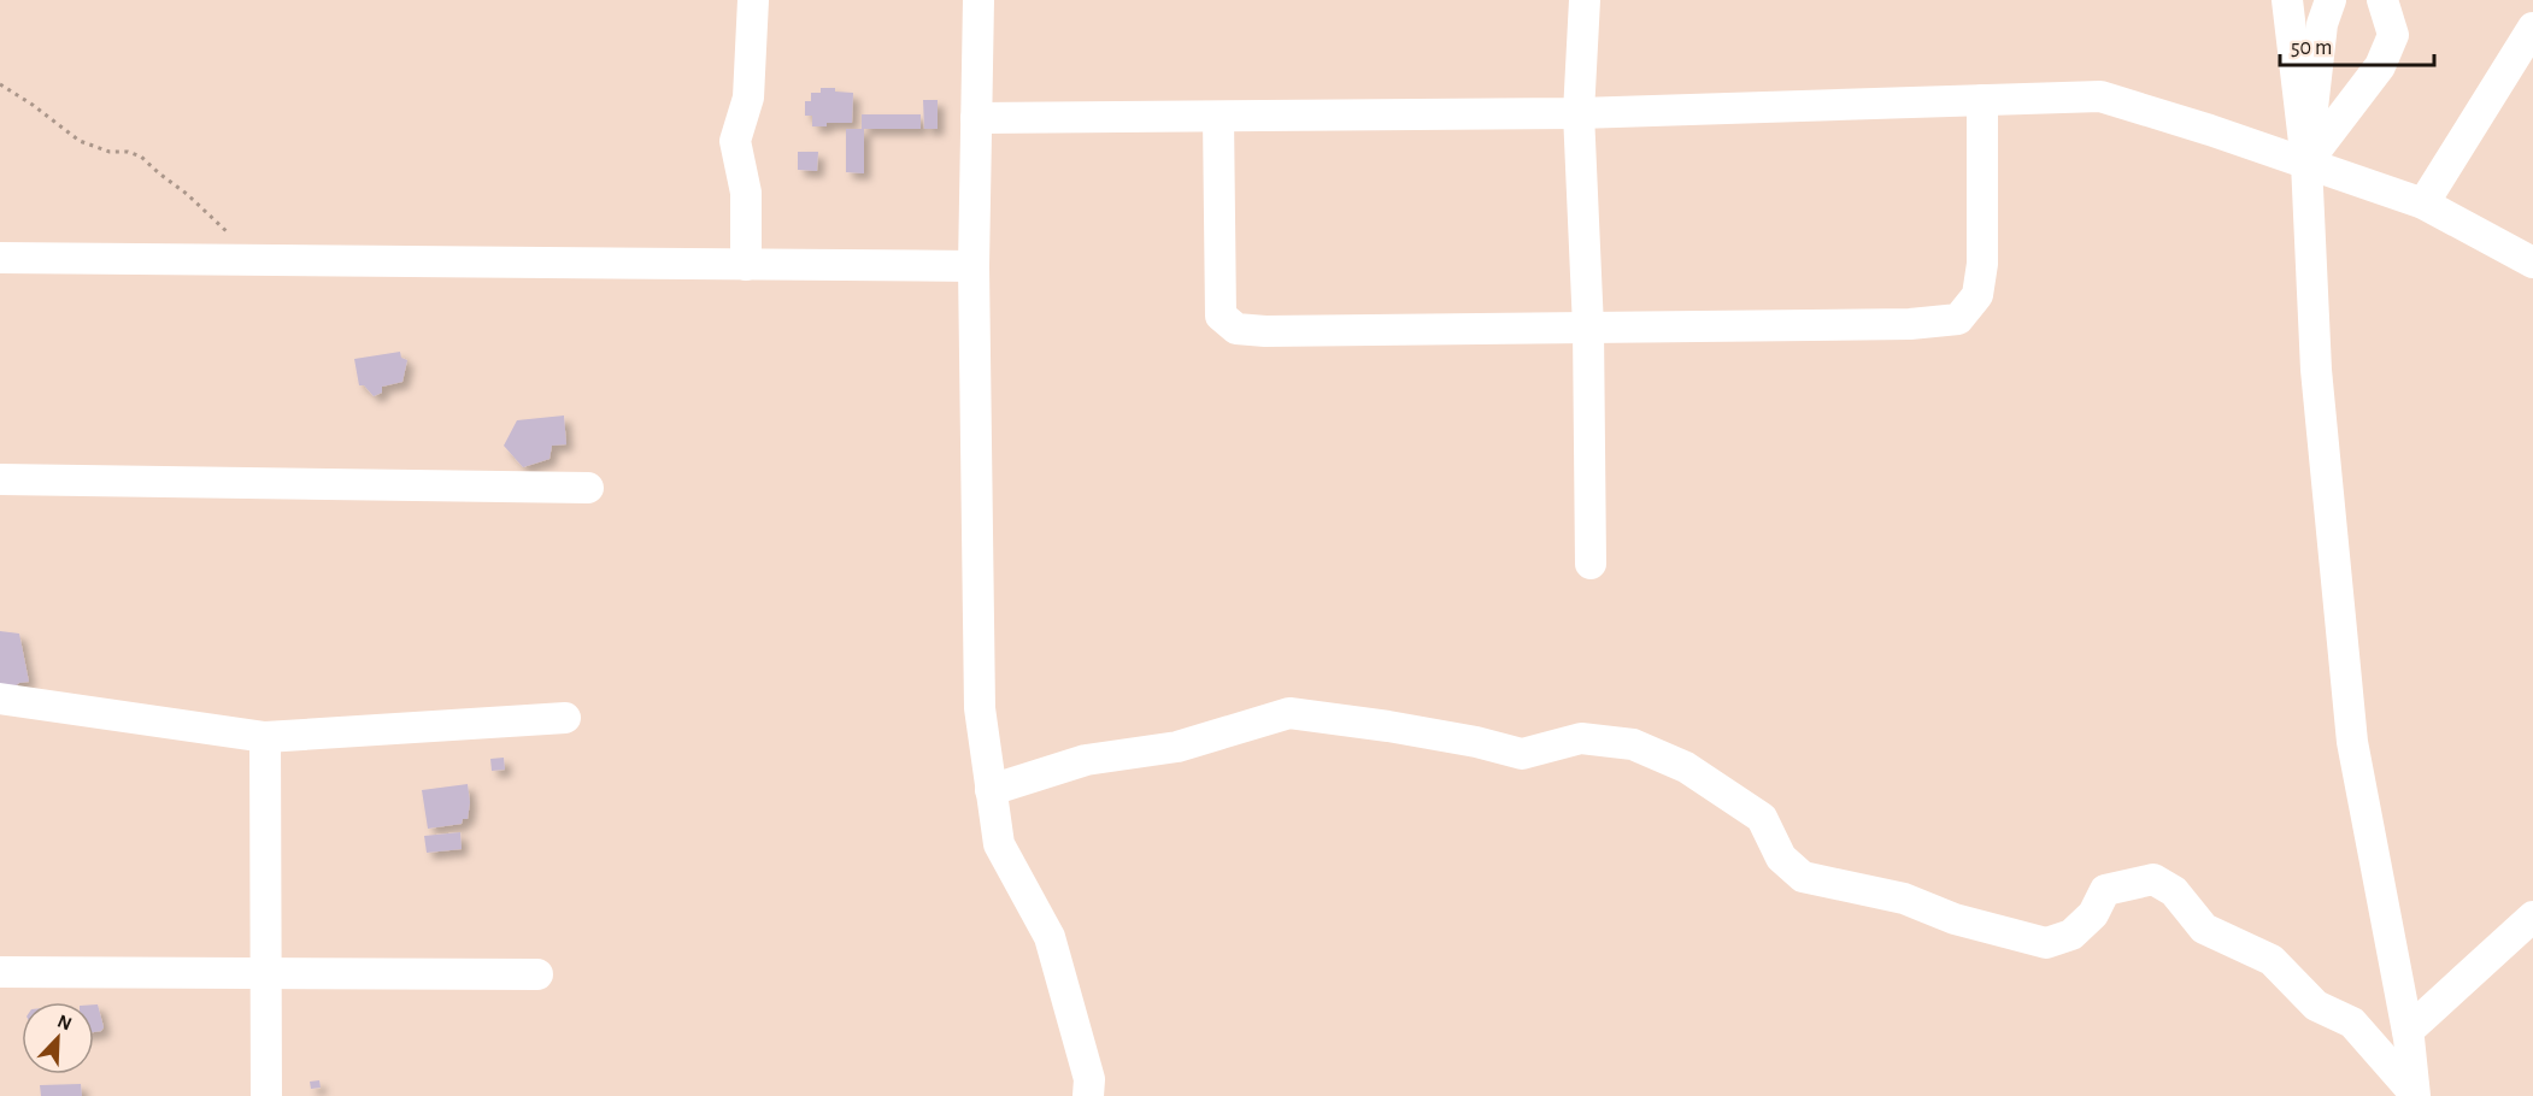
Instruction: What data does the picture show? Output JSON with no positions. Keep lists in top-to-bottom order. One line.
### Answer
{"scale_bar":"50 m","north":"top right"}
